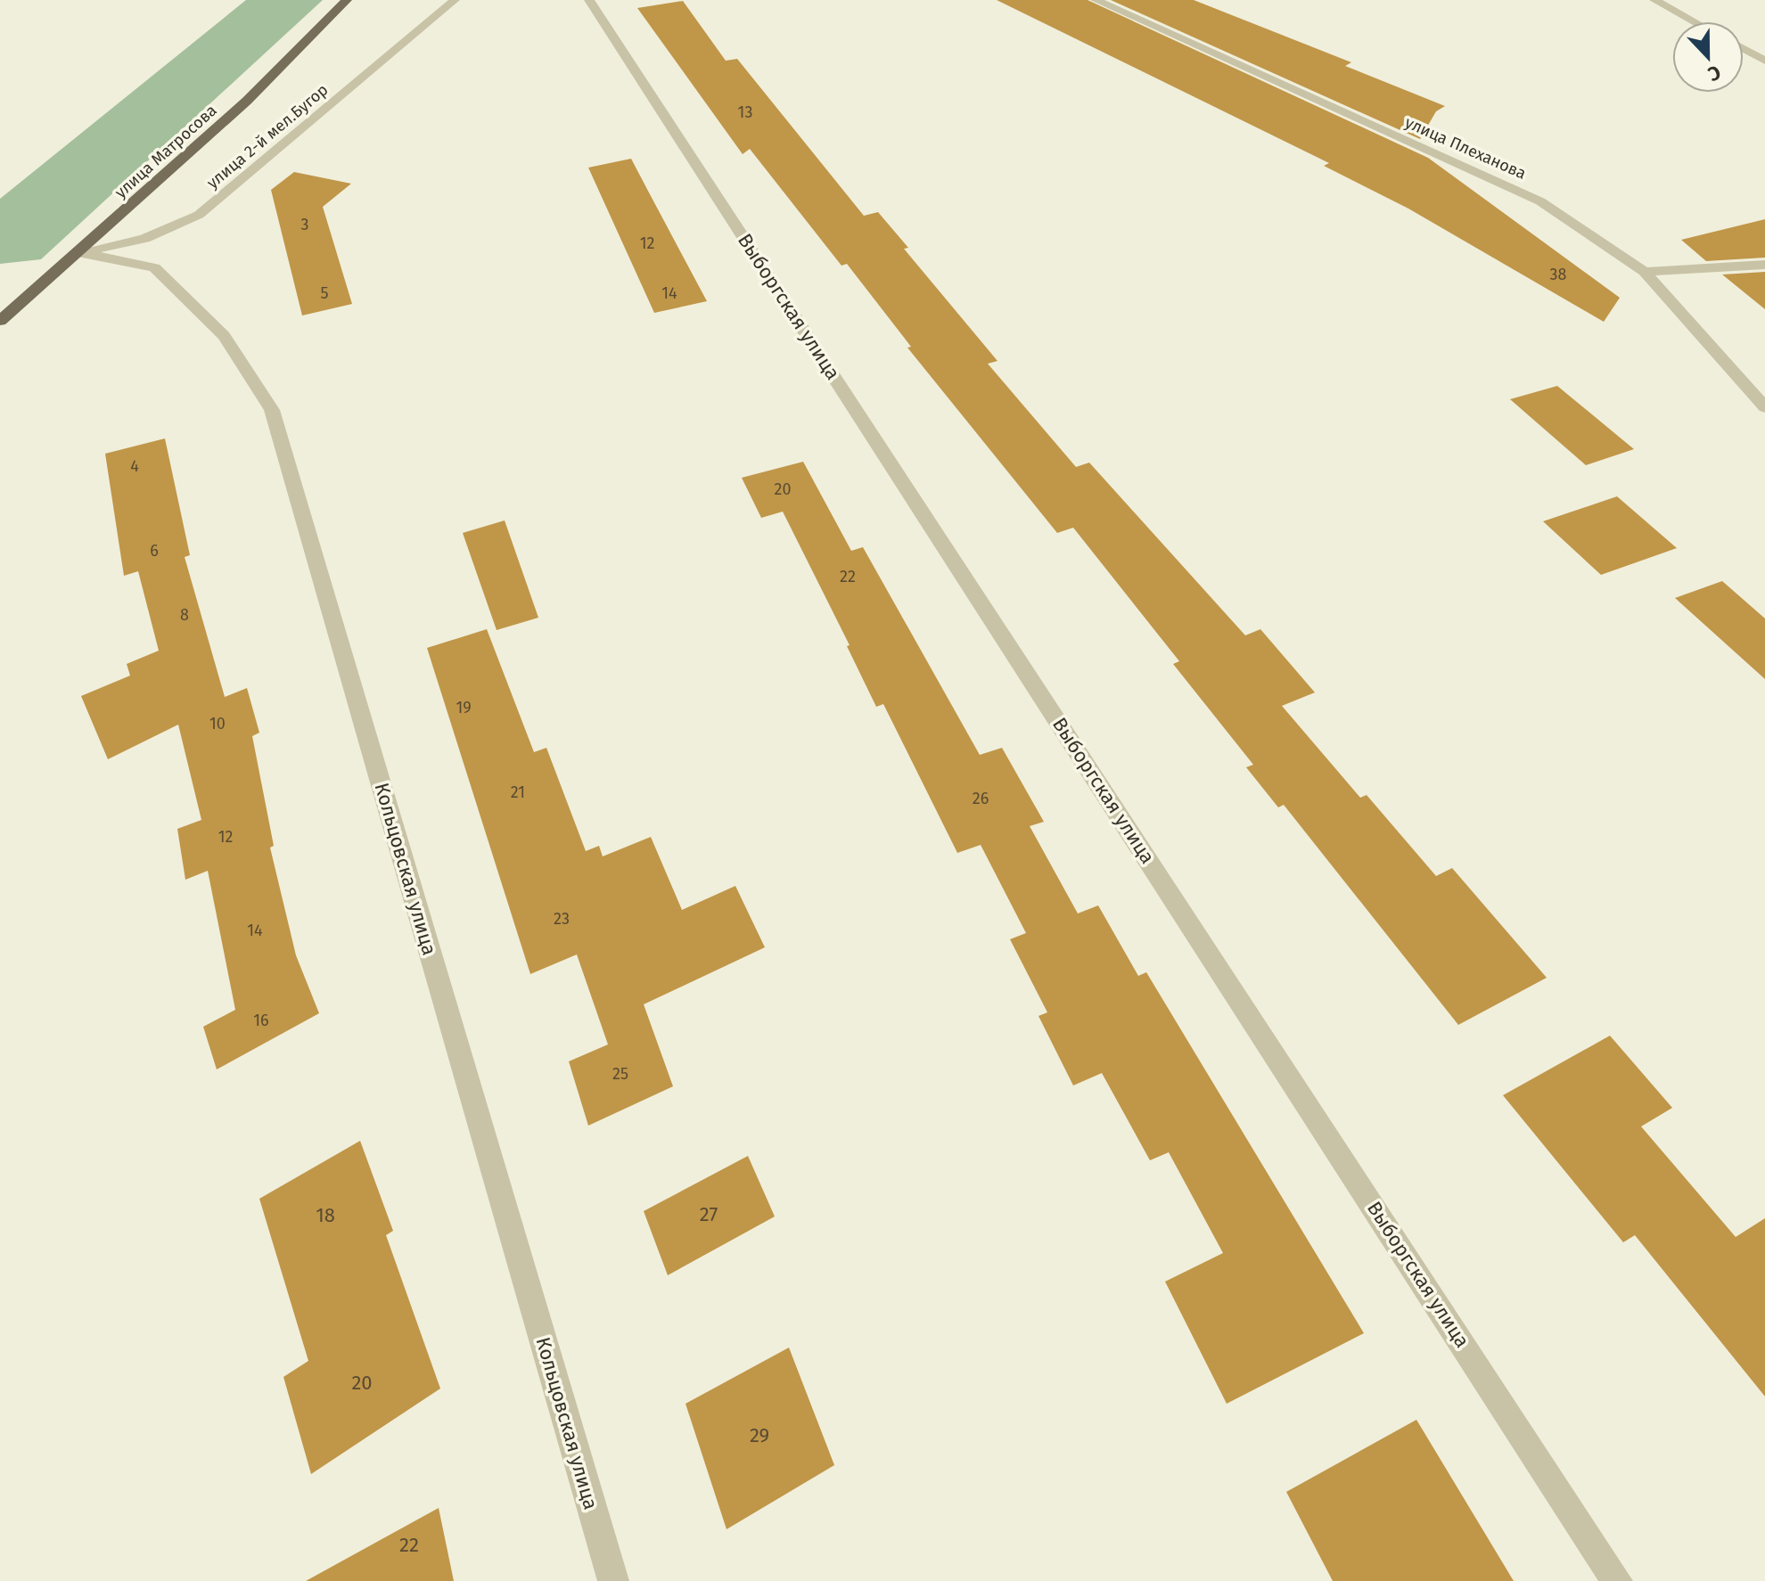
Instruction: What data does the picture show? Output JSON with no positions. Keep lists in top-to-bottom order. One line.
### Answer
{"streets":{"main road":["улица Матросова"],"street":["улица 2-й мел.Бугор","улица Плеханова","Выборгская улица","Кольцовская улица"]},"crossings":[["улица 2-й мел.Бугор","улица Матросова"],["улица 2-й мел.Бугор","Кольцовская улица"],["улица Матросова","Кольцовская улица"]],"house_numbers":["13","3","12","38","5","14","4","20","6","22","8","19","10","21","26","12","23","14","16","25","27","18","20","29","22"],"north":"bottom"}
